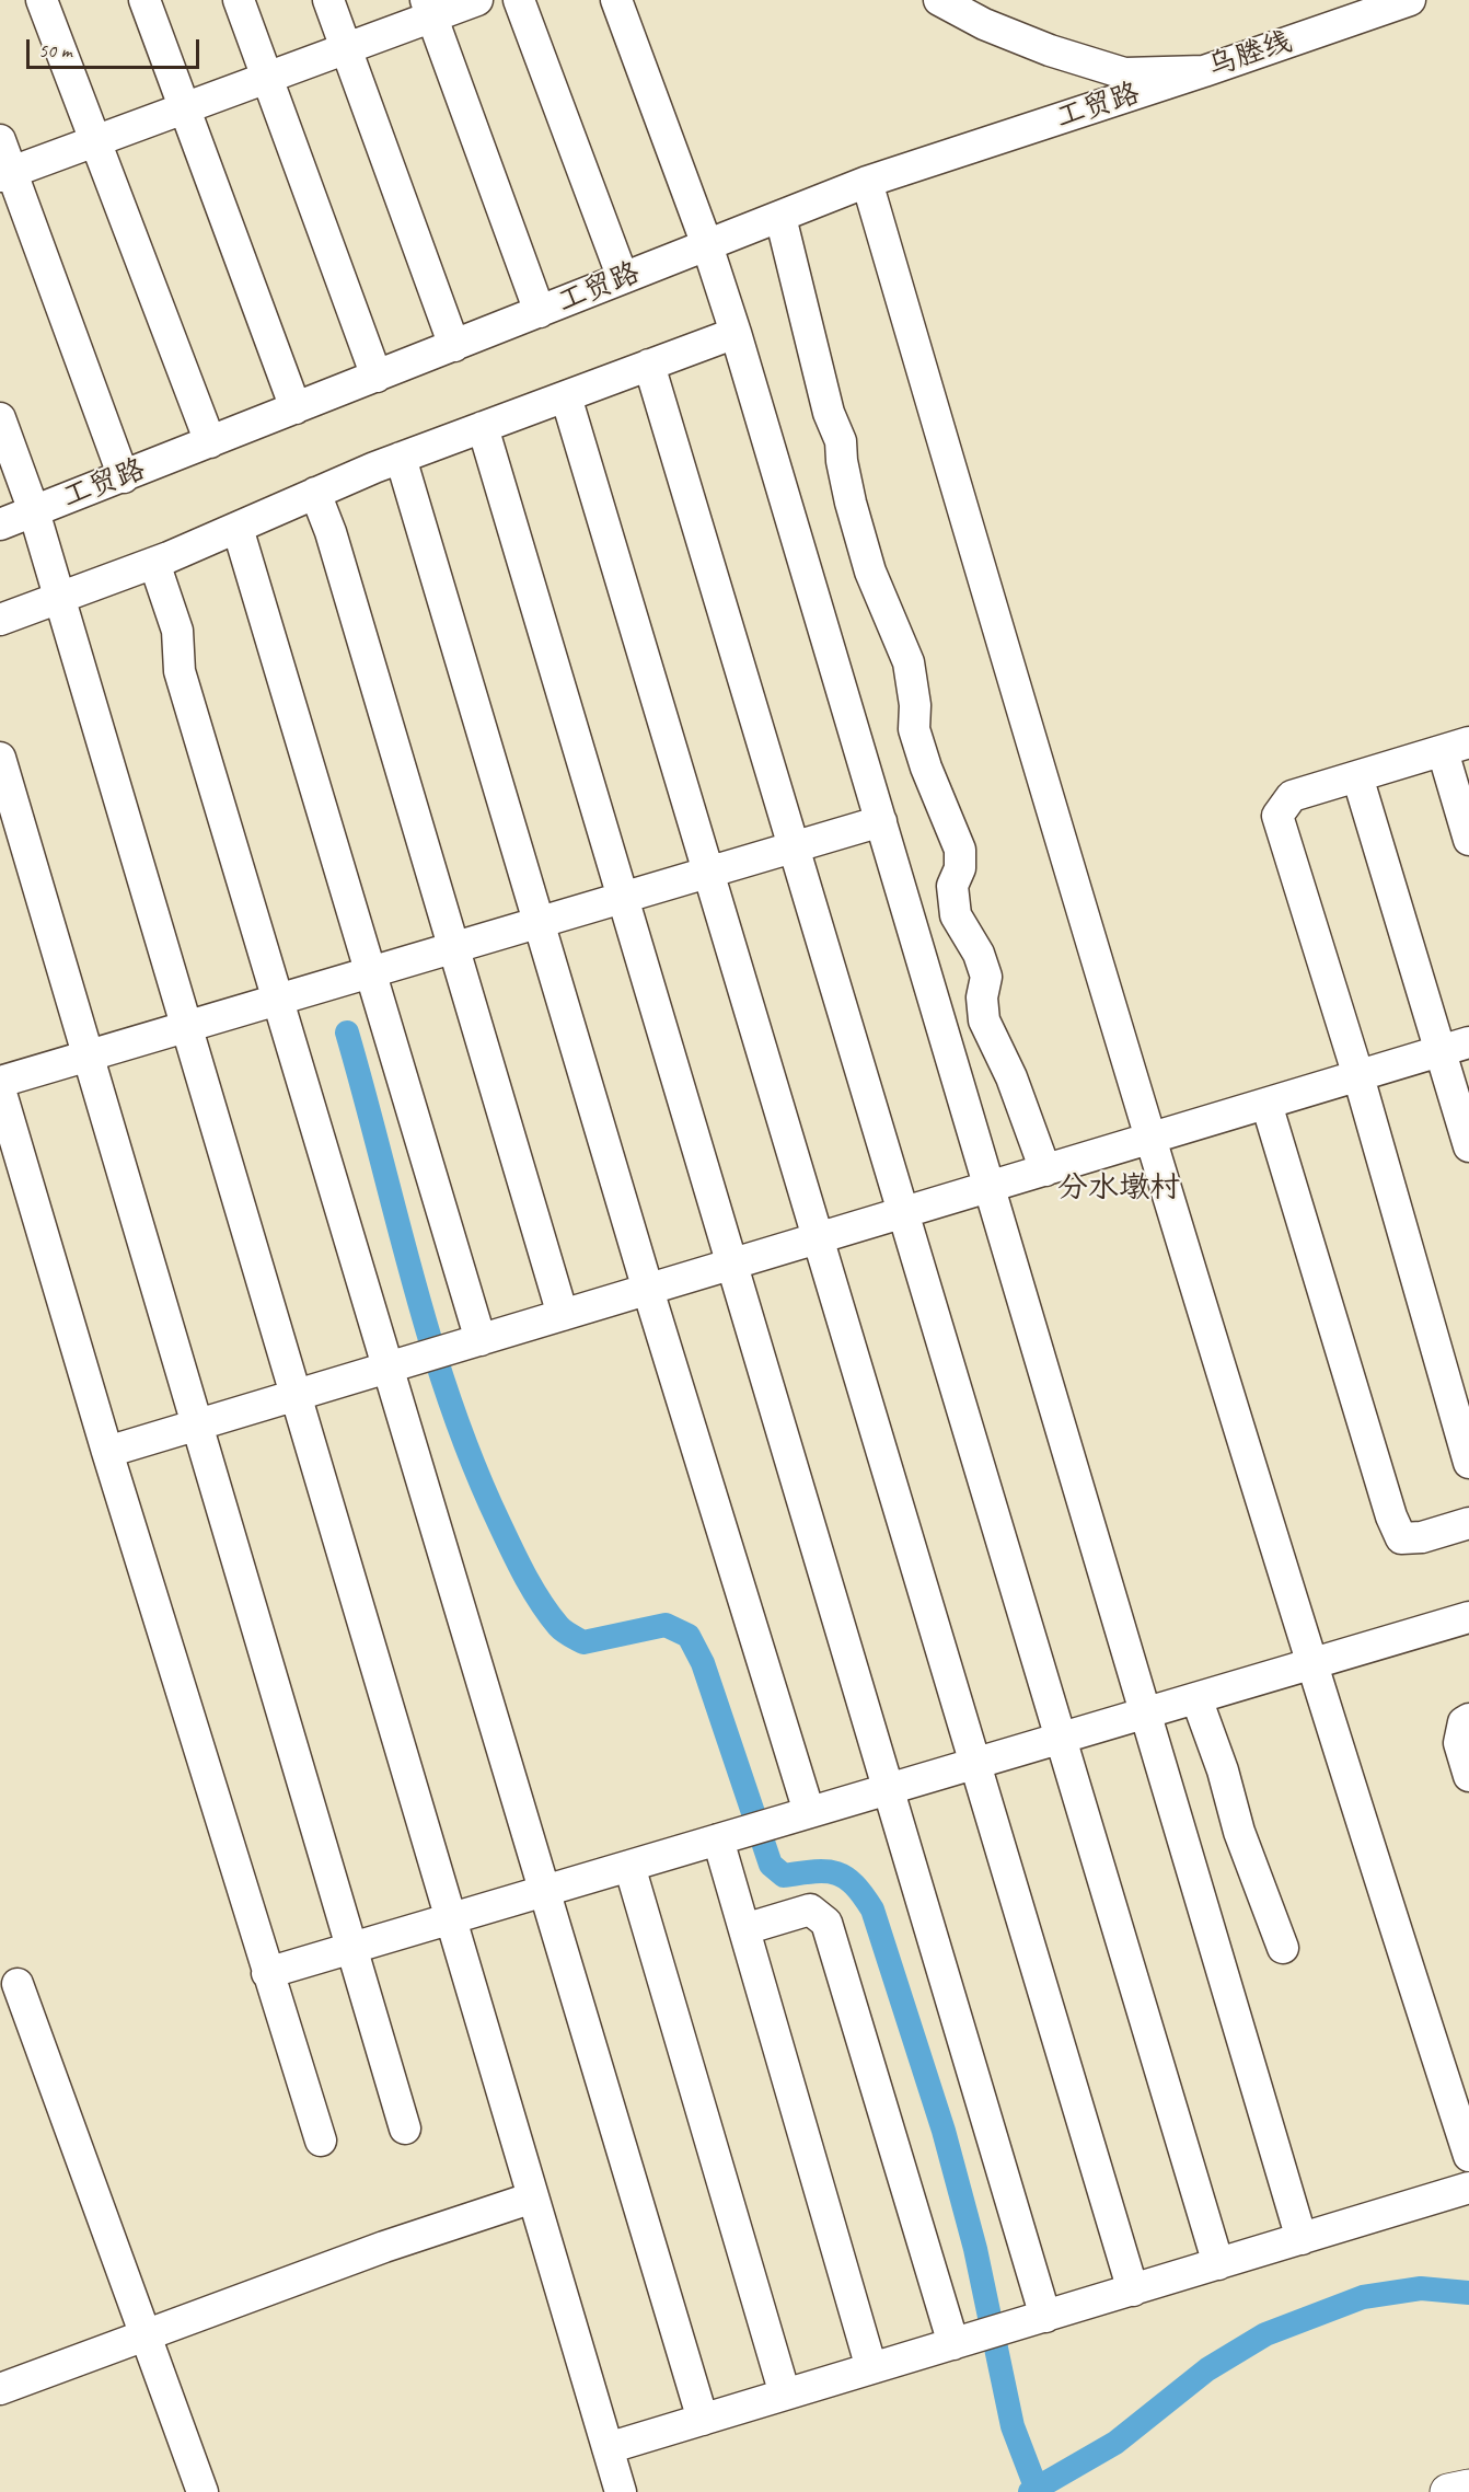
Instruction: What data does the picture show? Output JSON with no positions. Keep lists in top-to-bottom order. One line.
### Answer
{"streets":{"street":["乌塍线","工贸路"]},"crossings":[["乌塍线","工贸路"]],"districts":["分水墩村"],"scale_bar":"50 m"}
